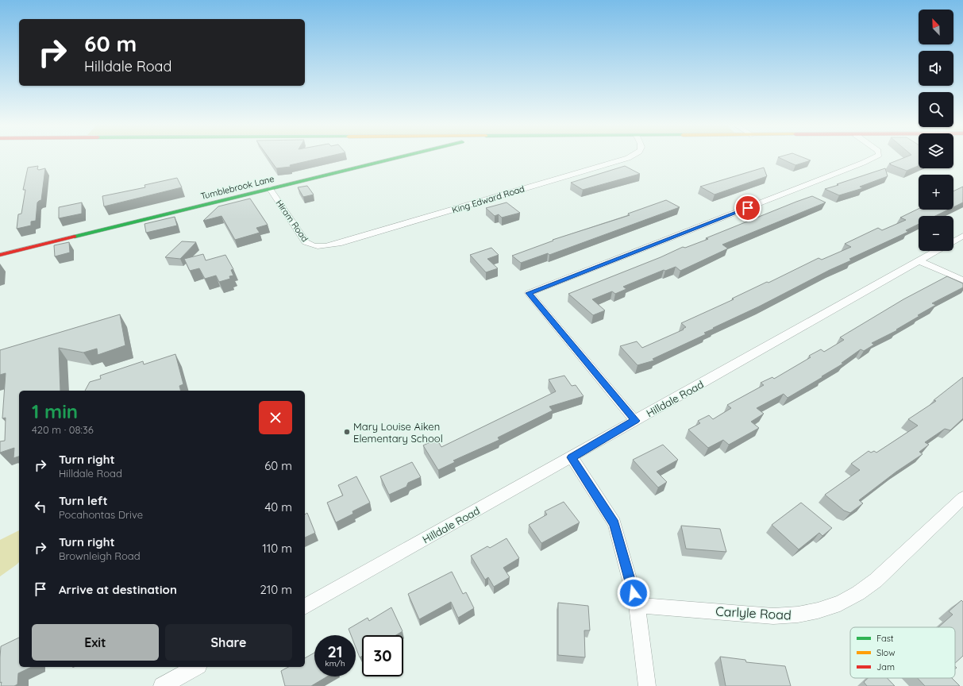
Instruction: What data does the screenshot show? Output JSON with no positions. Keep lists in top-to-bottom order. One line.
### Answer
{"streets":{"main road":["Tumblebrook Lane"],"street":["King Edward Road","Hiram Road","Hilldale Road","Carlyle Road"]},"crossings":[["Tumblebrook Lane","Hiram Road"],["King Edward Road","Hiram Road"]],"places":["Mary Louise Aiken Elementary School"],"legend":["Fast","Slow","Jam"],"north":"top left","page":{"map_buttons":["+","−"],"turn":["60 m","Hilldale Road"],"heading":["1 min","420 m · 08:36"],"list":[{"name":"Turn right","note":"Hilldale Road","value":"60 m"},{"name":"Turn left","note":"Pocahontas Drive","value":"40 m"},{"name":"Turn right","note":"Brownleigh Road","value":"110 m"},{"name":"Arrive at destination","value":"210 m"}],"buttons":["Exit","Share"],"speed":"21 km/h","limit":"30"}}
